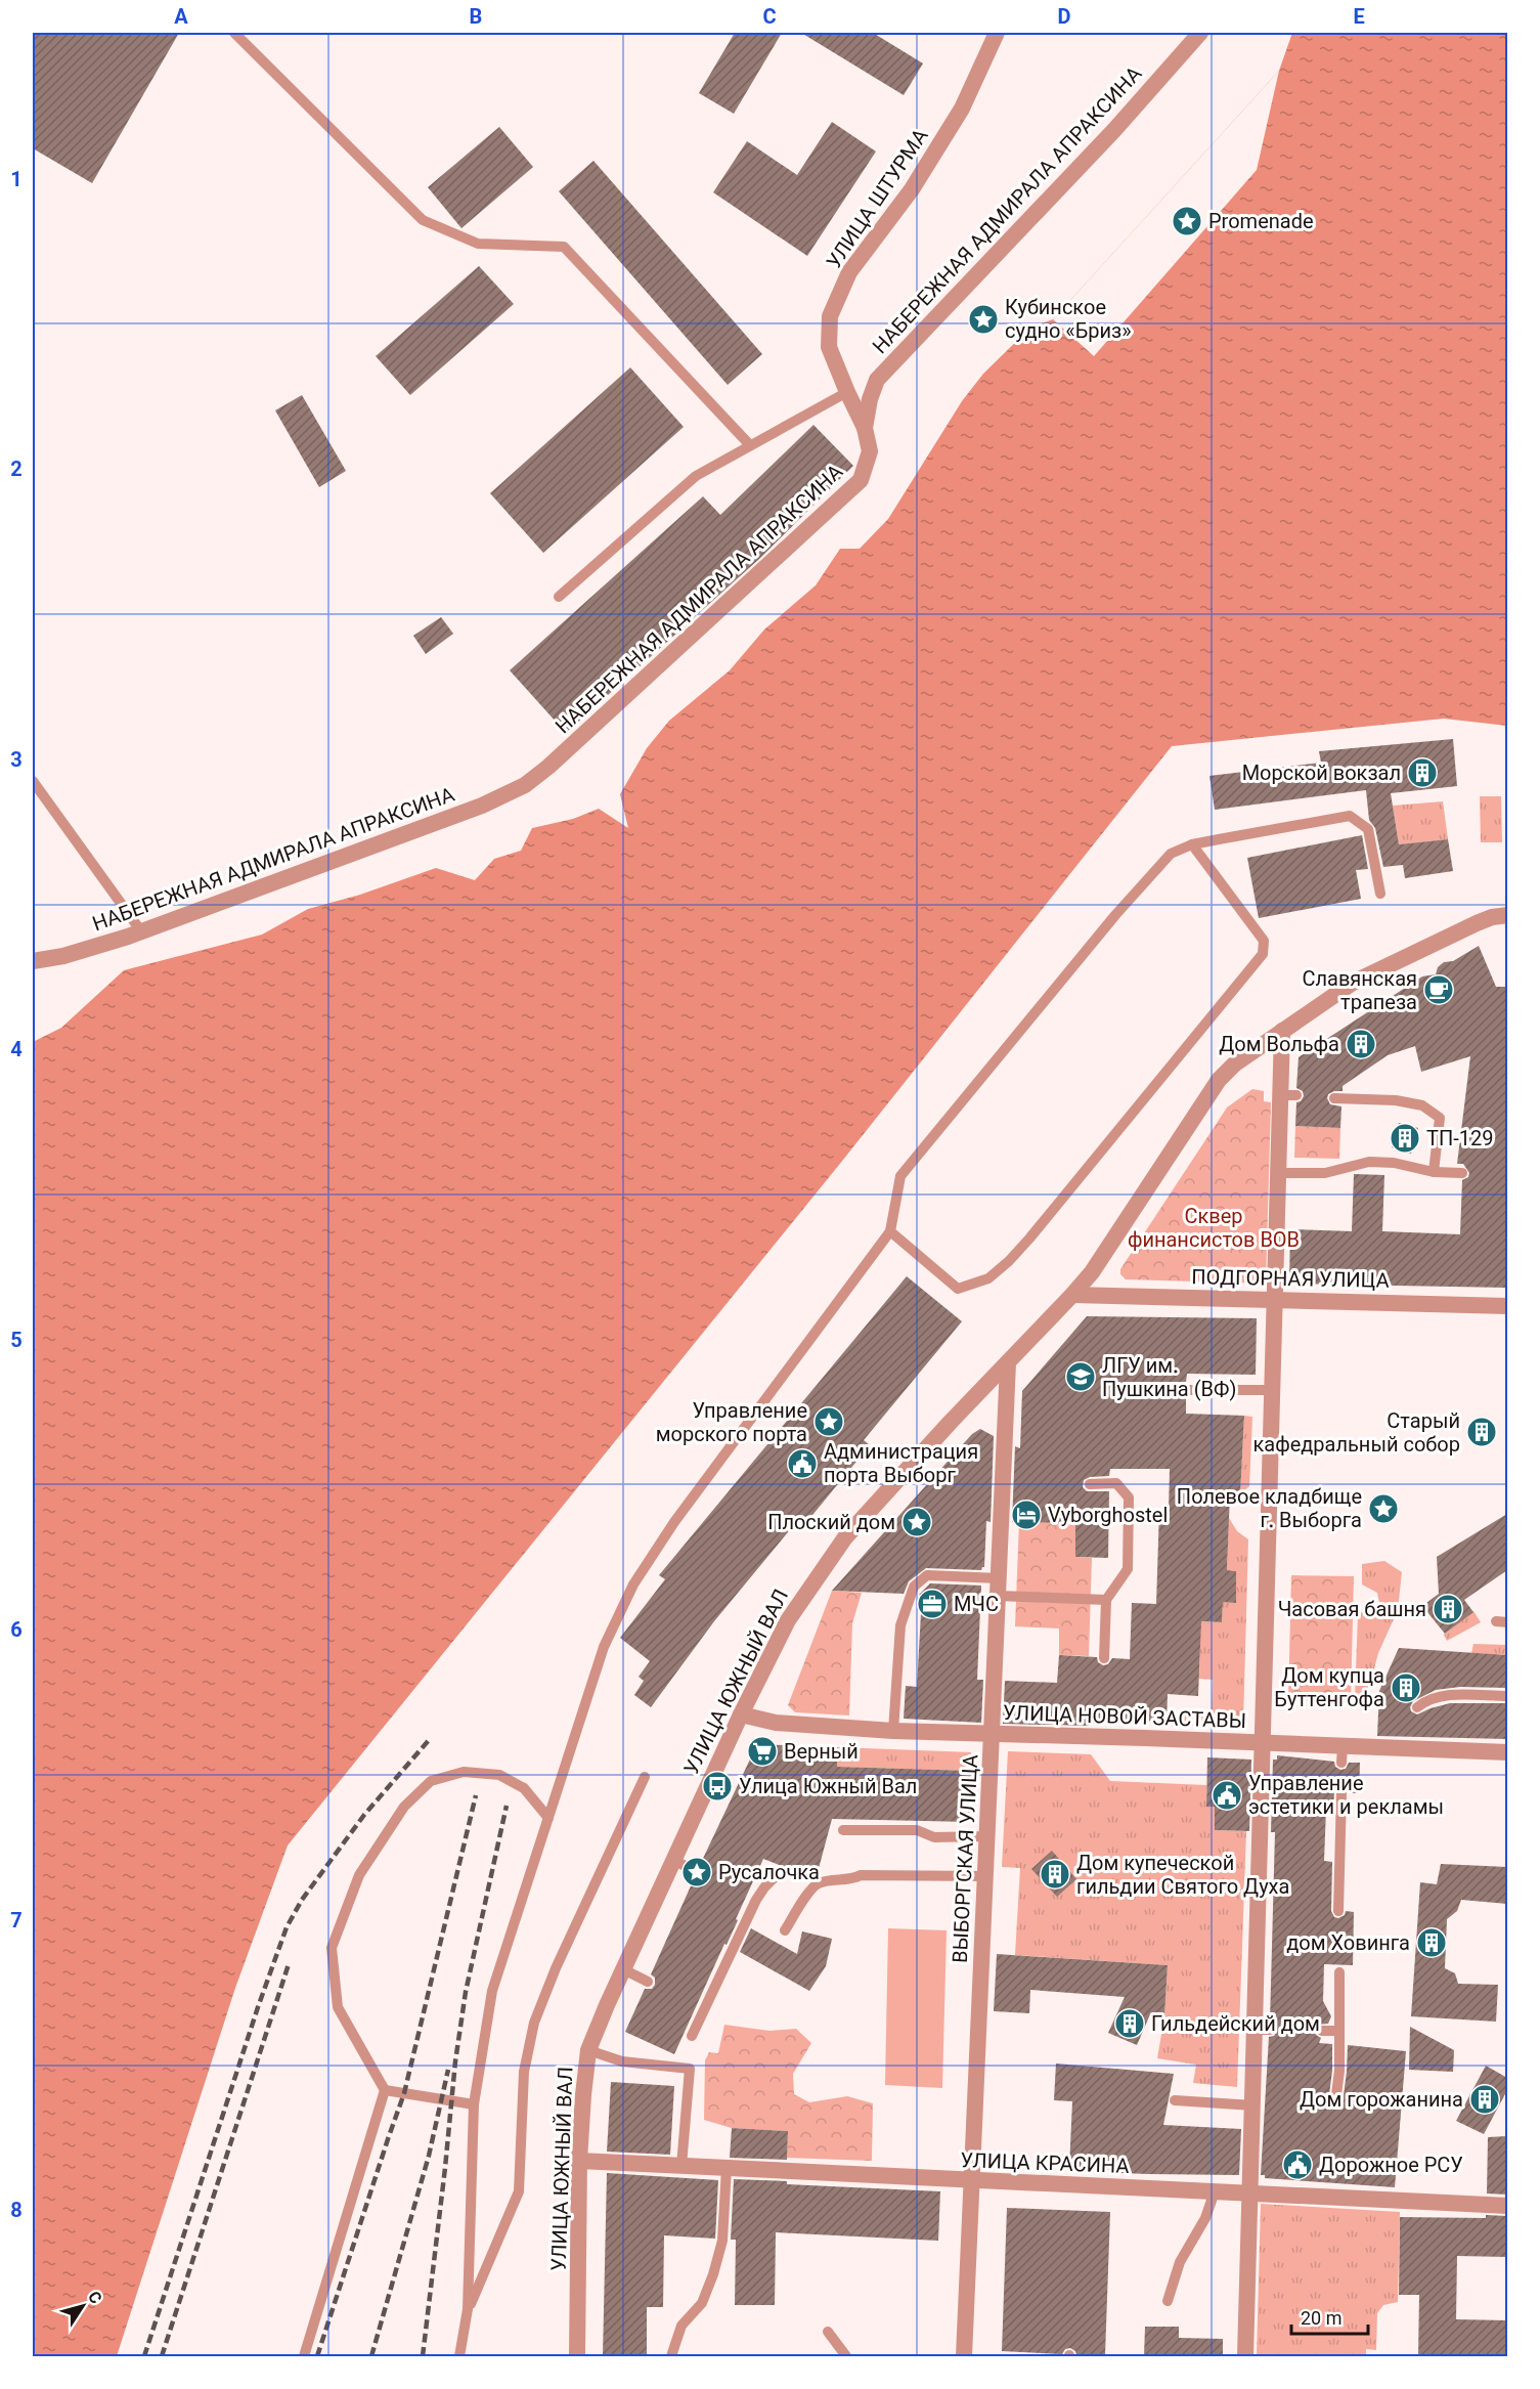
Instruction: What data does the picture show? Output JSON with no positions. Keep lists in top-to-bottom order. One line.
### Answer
{"streets":{"street":["УЛИЦА ШТУРМА","НАБЕРЕЖНАЯ АДМИРАЛА АПРАКСИНА","ПОДГОРНАЯ УЛИЦА","УЛИЦА ЮЖНЫЙ ВАЛ","УЛИЦА НОВОЙ ЗАСТАВЫ","ВЫБОРГСКАЯ УЛИЦА","УЛИЦА КРАСИНА"]},"crossings":[["УЛИЦА ШТУРМА","НАБЕРЕЖНАЯ АДМИРАЛА АПРАКСИНА"],["ПОДГОРНАЯ УЛИЦА","УЛИЦА ЮЖНЫЙ ВАЛ"],["УЛИЦА ЮЖНЫЙ ВАЛ","УЛИЦА НОВОЙ ЗАСТАВЫ"],["УЛИЦА ЮЖНЫЙ ВАЛ","ВЫБОРГСКАЯ УЛИЦА"],["УЛИЦА ЮЖНЫЙ ВАЛ","УЛИЦА КРАСИНА"],["УЛИЦА НОВОЙ ЗАСТАВЫ","ВЫБОРГСКАЯ УЛИЦА"],["ВЫБОРГСКАЯ УЛИЦА","УЛИЦА КРАСИНА"]],"parks":["Сквер финансистов ВОВ"],"places":{"place":["Promenade","Кубинское судно «Бриз»","Управление морского порта","Полевое кладбище г. Выборга","Плоский дом","Русалочка"],"building":["Морской вокзал","Дом Вольфа","ТП-129","Старый кафедральный собор","Часовая башня","Дом купца Буттенгофа","Дом купеческой гильдии Святого Духа","дом Ховинга","Гильдейский дом","Дом горожанина"],"cafe":["Славянская трапеза"],"school or university":["ЛГУ им. Пушкина (ВФ)"],"public building":["Администрация порта Выборг","Управление эстетики и рекламы","Дорожное РСУ"],"hotel":["Vyborghostel"],"office":["МЧС"],"supermarket":["Верный"],"bus stop":["Улица Южный Вал"]},"scale_bar":"20 m","north":"top right","grid":{"columns":["A","B","C","D","E"],"rows":["1","2","3","4","5","6","7","8"]}}
